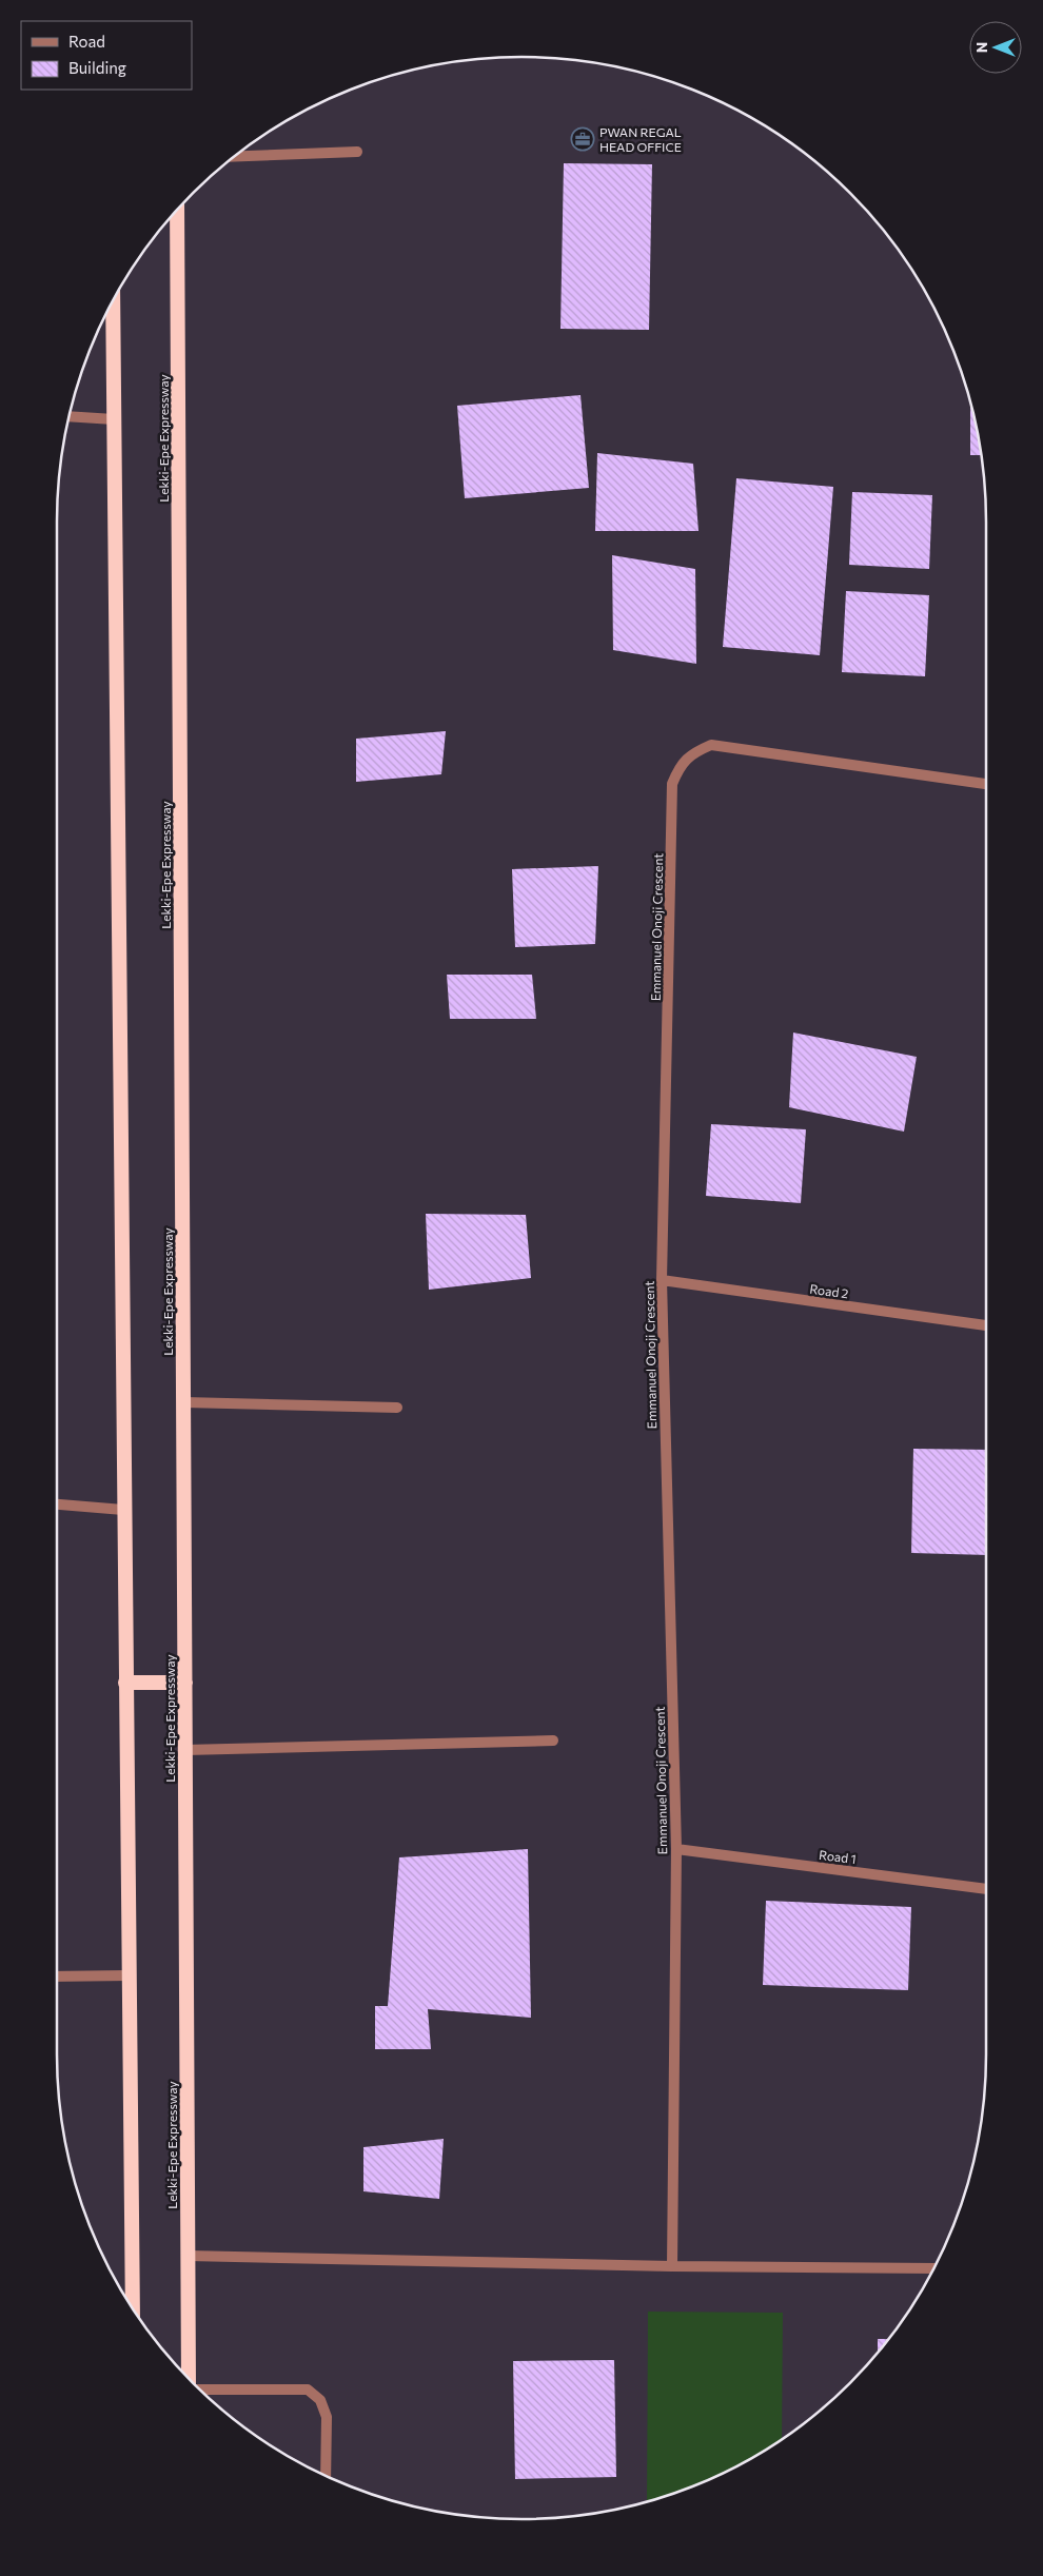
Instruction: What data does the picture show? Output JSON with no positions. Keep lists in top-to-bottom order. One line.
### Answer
{"streets":{"highway":["Lekki-Epe Expressway"],"street":["Emmanuel Onoji Crescent","Road 2","Road 1"]},"crossings":[["Emmanuel Onoji Crescent","Road 2"],["Emmanuel Onoji Crescent","Road 1"]],"places":{"office":["PWAN REGAL HEAD OFFICE"]},"legend":["Road","Building"],"north":"left"}
